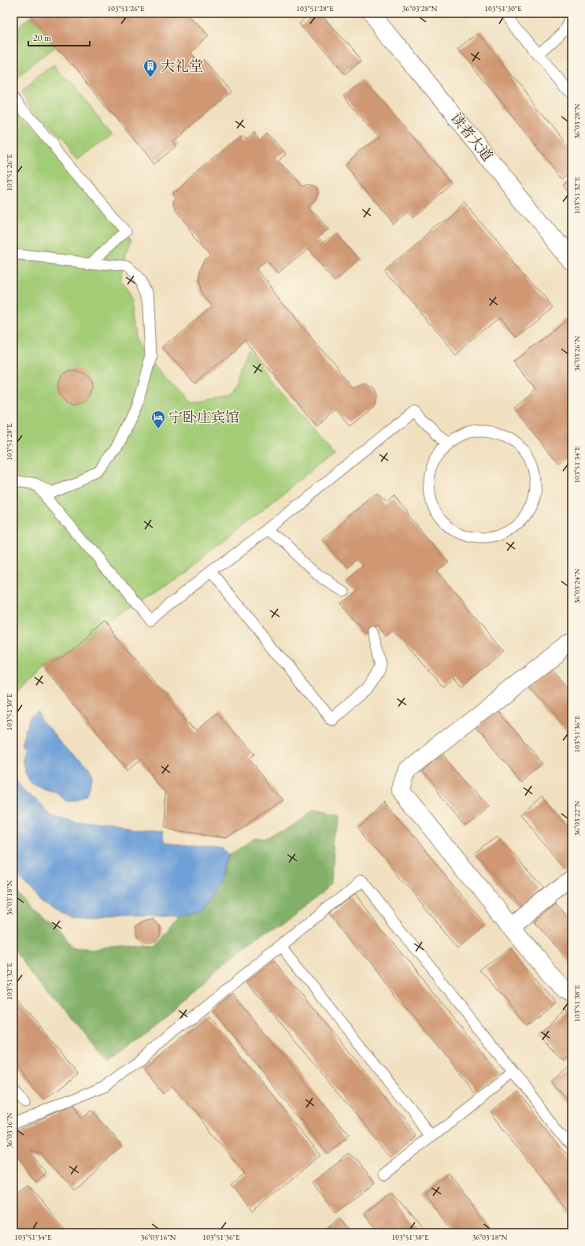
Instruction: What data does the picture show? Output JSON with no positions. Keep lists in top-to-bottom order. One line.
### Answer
{"streets":{"street":["读者大道"]},"places":{"building":["大礼堂"],"hotel":["宁卧庄宾馆"]},"scale_bar":"20 m","coordinates":["103°51'26\"E","103°51'28\"E","36°03'28\"N","103°51'30\"E","103°51'32\"E","36°03'26\"N","103°51'34\"E","36°03'24\"N","103°51'36\"E","36°03'22\"N","36°03'18\"N","103°51'38\"E","36°03'16\"N"]}
